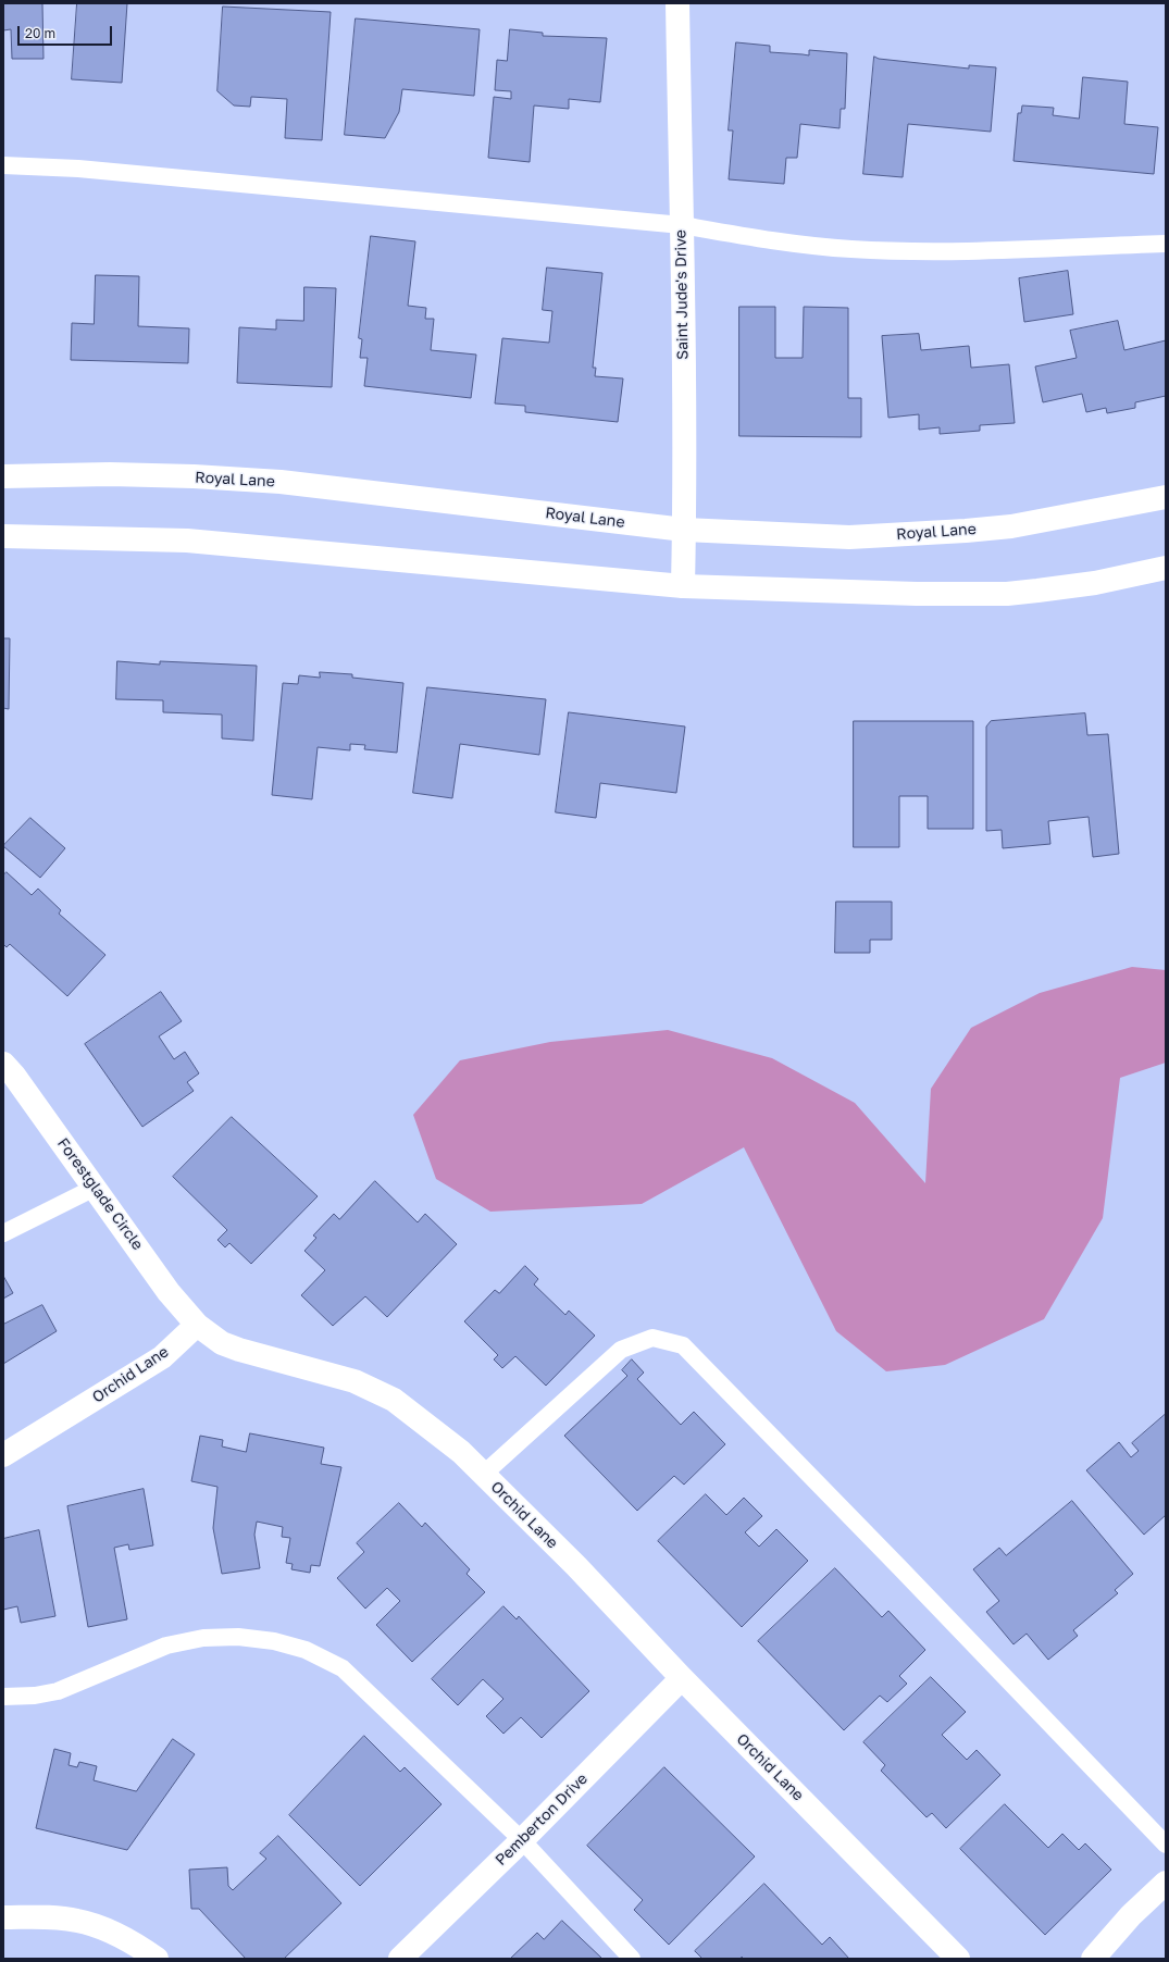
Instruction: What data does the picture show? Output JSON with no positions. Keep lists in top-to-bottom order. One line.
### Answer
{"streets":{"street":["Saint Jude's Drive","Royal Lane","Forestglade Circle","Orchid Lane","Pemberton Drive"]},"crossings":[["Saint Jude's Drive","Royal Lane"],["Forestglade Circle","Orchid Lane"],["Orchid Lane","Pemberton Drive"]],"scale_bar":"20 m"}
